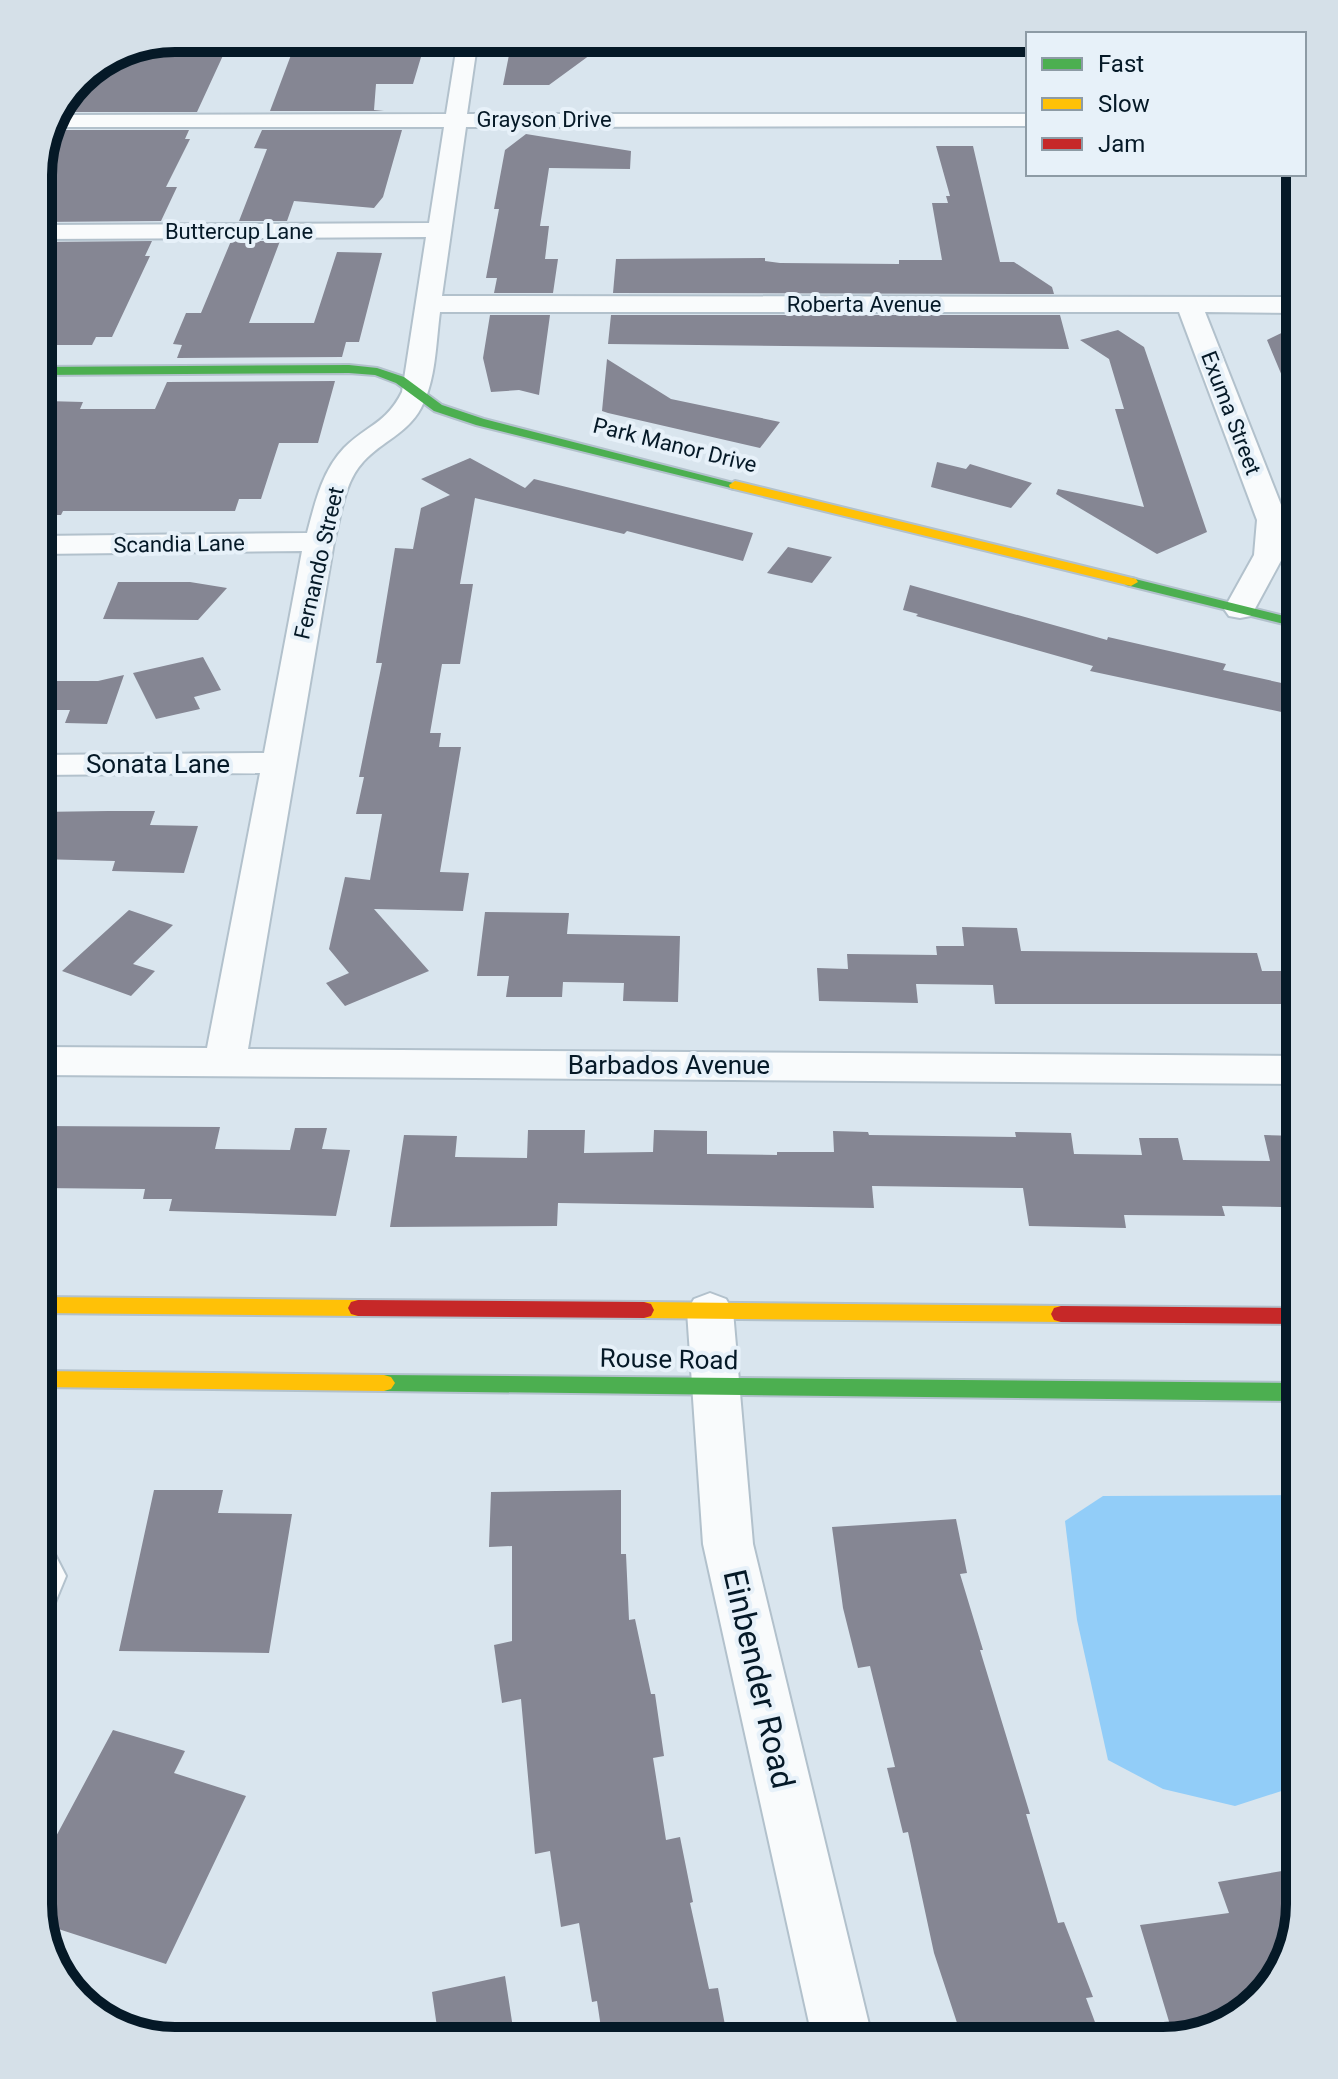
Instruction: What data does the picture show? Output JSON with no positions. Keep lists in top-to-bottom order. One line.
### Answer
{"streets":{"street":["Grayson Drive","Buttercup Lane","Roberta Avenue","Exuma Street","Park Manor Drive","Scandia Lane","Fernando Street","Sonata Lane","Barbados Avenue","Rouse Road","Einbender Road"]},"crossings":[["Grayson Drive","Fernando Street"],["Buttercup Lane","Fernando Street"],["Roberta Avenue","Exuma Street"],["Roberta Avenue","Fernando Street"],["Exuma Street","Park Manor Drive"],["Park Manor Drive","Fernando Street"],["Scandia Lane","Fernando Street"],["Fernando Street","Sonata Lane"],["Fernando Street","Barbados Avenue"],["Rouse Road","Einbender Road"]],"legend":["Fast","Slow","Jam"]}
